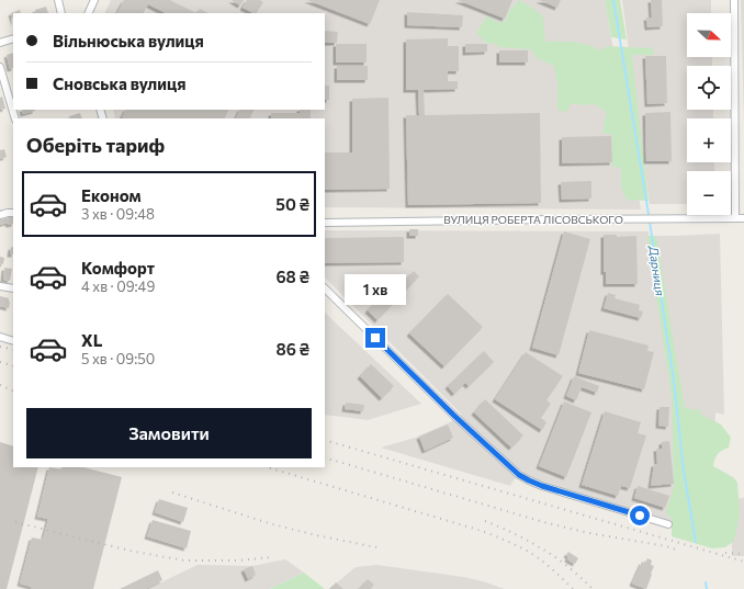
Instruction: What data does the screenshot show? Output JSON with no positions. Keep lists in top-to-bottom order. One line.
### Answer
{"streets":{"street":["ВУЛИЦЯ РОБЕРТА ЛІСОВСЬКОГО"]},"water":["Дарниця"],"north":"right","page":{"map_buttons":["+","−"],"banner":["Вільнюська вулиця","Сновська вулиця"],"heading":"Оберіть тариф","list":[{"name":"Економ","note":"3 хв · 09:48","value":"50 ₴"},{"name":"Комфорт","note":"4 хв · 09:49","value":"68 ₴"},{"name":"XL","note":"5 хв · 09:50","value":"86 ₴"}],"bubble":"1 хв","buttons":"Замовити"}}
